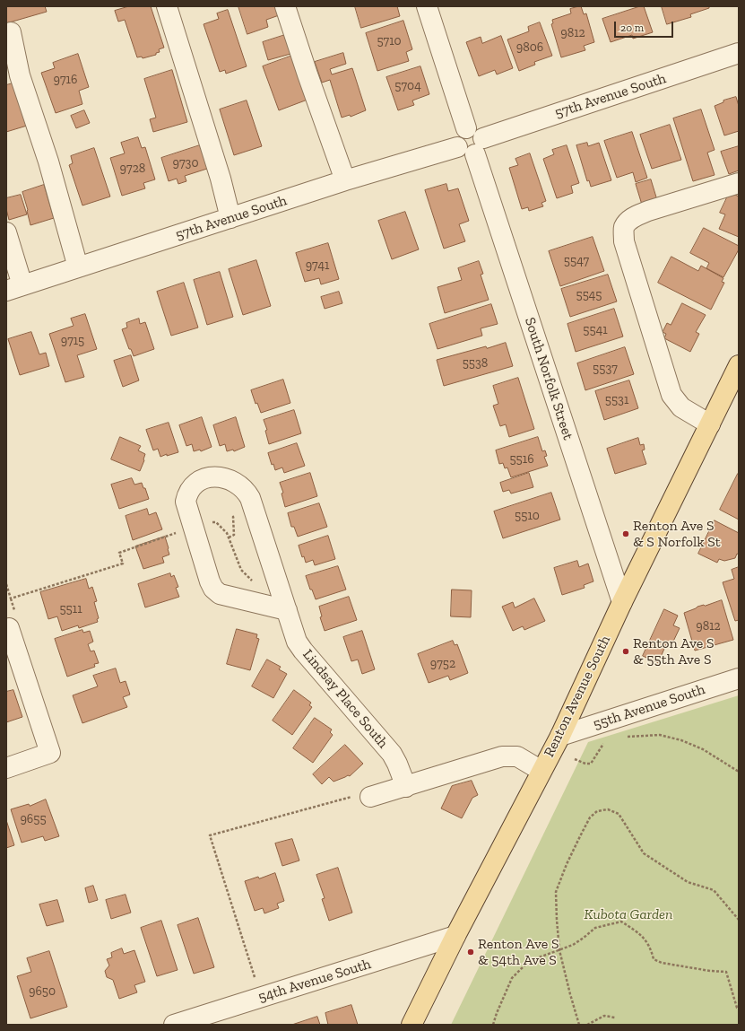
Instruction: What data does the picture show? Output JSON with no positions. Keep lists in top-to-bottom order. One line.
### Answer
{"streets":{"main road":["Renton Avenue South"],"street":["57th Avenue South","South Norfolk Street","Lindsay Place South","55th Avenue South","54th Avenue South"]},"crossings":[["57th Avenue South","South Norfolk Street"],["South Norfolk Street","Renton Avenue South"],["Renton Avenue South","55th Avenue South"],["Renton Avenue South","54th Avenue South"]],"parks":["Kubota Garden"],"places":["Renton Ave S & S Norfolk St","Renton Ave S & 55th Ave S","Renton Ave S & 54th Ave S"],"house_numbers":["9812","5710","9806","9716","5704","9730","9728","5547","9741","5545","5541","9715","5538","5537","5531","5516","5510","5511","9812","9752","9655","9650"],"scale_bar":"20 m"}
